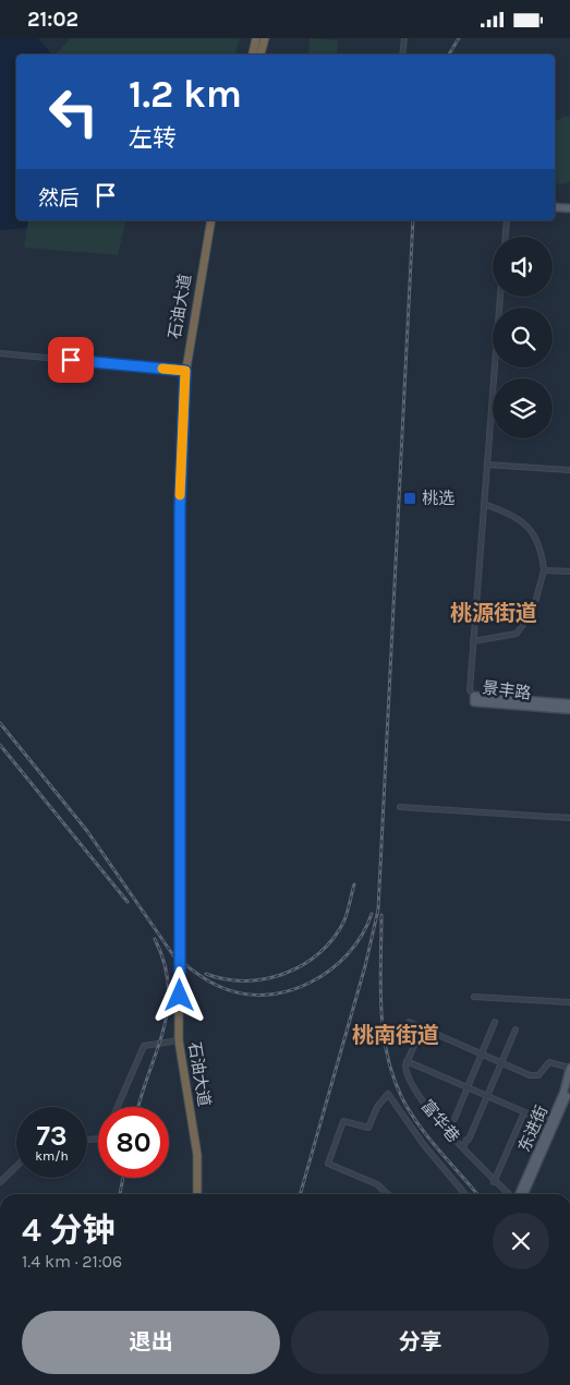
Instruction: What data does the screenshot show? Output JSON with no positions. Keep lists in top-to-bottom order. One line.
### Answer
{"streets":{"highway":["石油大道"],"main road":["景丰路","东进街"],"street":["富华巷"]},"districts":["桃源街道","桃南街道"],"places":{"transit":["桃选"]},"page":{"status":"21:02","turn":["1.2 km","左转"],"then":"然后","speed":"73 km/h","limit":"80","heading":["4 分钟","1.4 km · 21:06"],"buttons":["退出","分享"]}}
